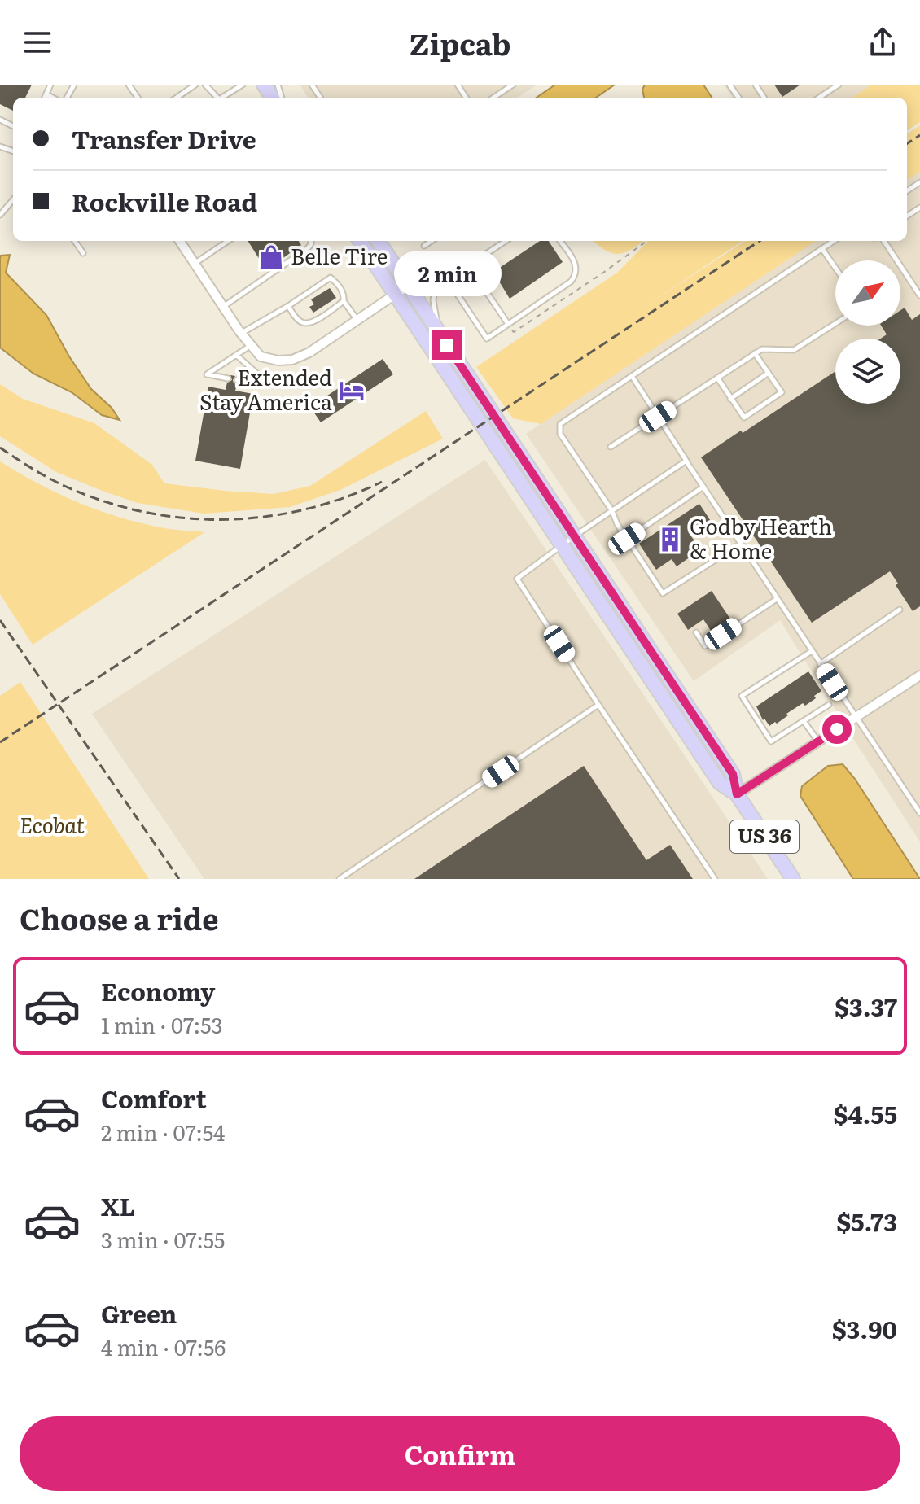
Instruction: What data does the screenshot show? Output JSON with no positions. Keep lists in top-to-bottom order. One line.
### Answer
{"streets":{"main road":["US 36"]},"parks":["Ecobat"],"places":{"shop":["Belle Tire"],"hotel":["Extended Stay America"],"building":["Godby Hearth & Home"]},"north":"top right","page":{"header":"Zipcab","banner":["Transfer Drive","Rockville Road"],"bubble":"2 min","heading":"Choose a ride","list":[{"name":"Economy","note":"1 min · 07:53","value":"$3.37"},{"name":"Comfort","note":"2 min · 07:54","value":"$4.55"},{"name":"XL","note":"3 min · 07:55","value":"$5.73"},{"name":"Green","note":"4 min · 07:56","value":"$3.90"}],"buttons":"Confirm"}}
